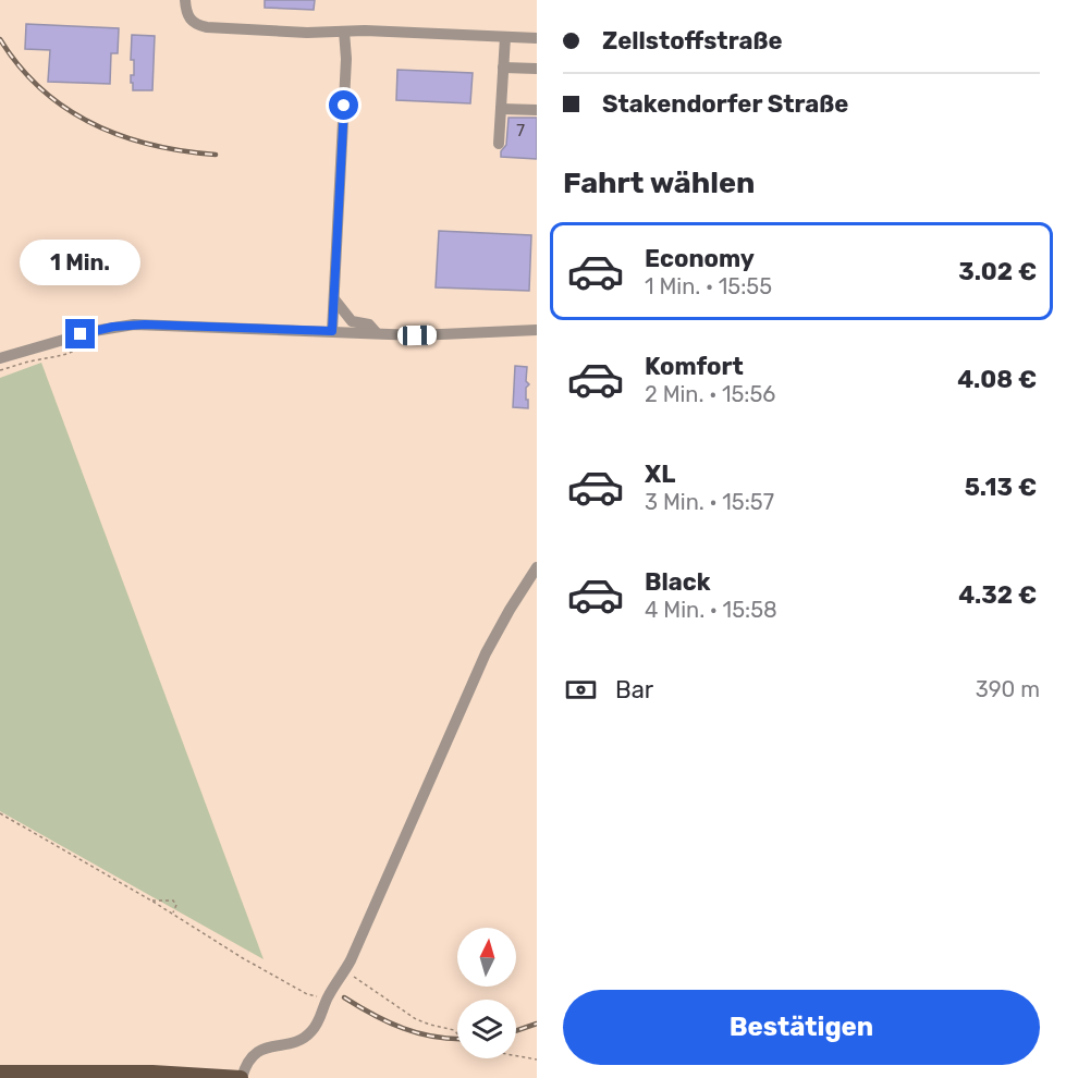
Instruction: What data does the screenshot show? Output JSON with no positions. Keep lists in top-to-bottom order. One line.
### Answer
{"house_numbers":["7"],"north":"top","page":{"banner":["Zellstoffstraße","Stakendorfer Straße"],"heading":"Fahrt wählen","list":[{"name":"Economy","note":"1 Min. · 15:55","value":"3.02 €"},{"name":"Komfort","note":"2 Min. · 15:56","value":"4.08 €"},{"name":"XL","note":"3 Min. · 15:57","value":"5.13 €"},{"name":"Black","note":"4 Min. · 15:58","value":"4.32 €"}],"bubble":"1 Min.","pay":["Bar","390 m"],"buttons":"Bestätigen"}}
